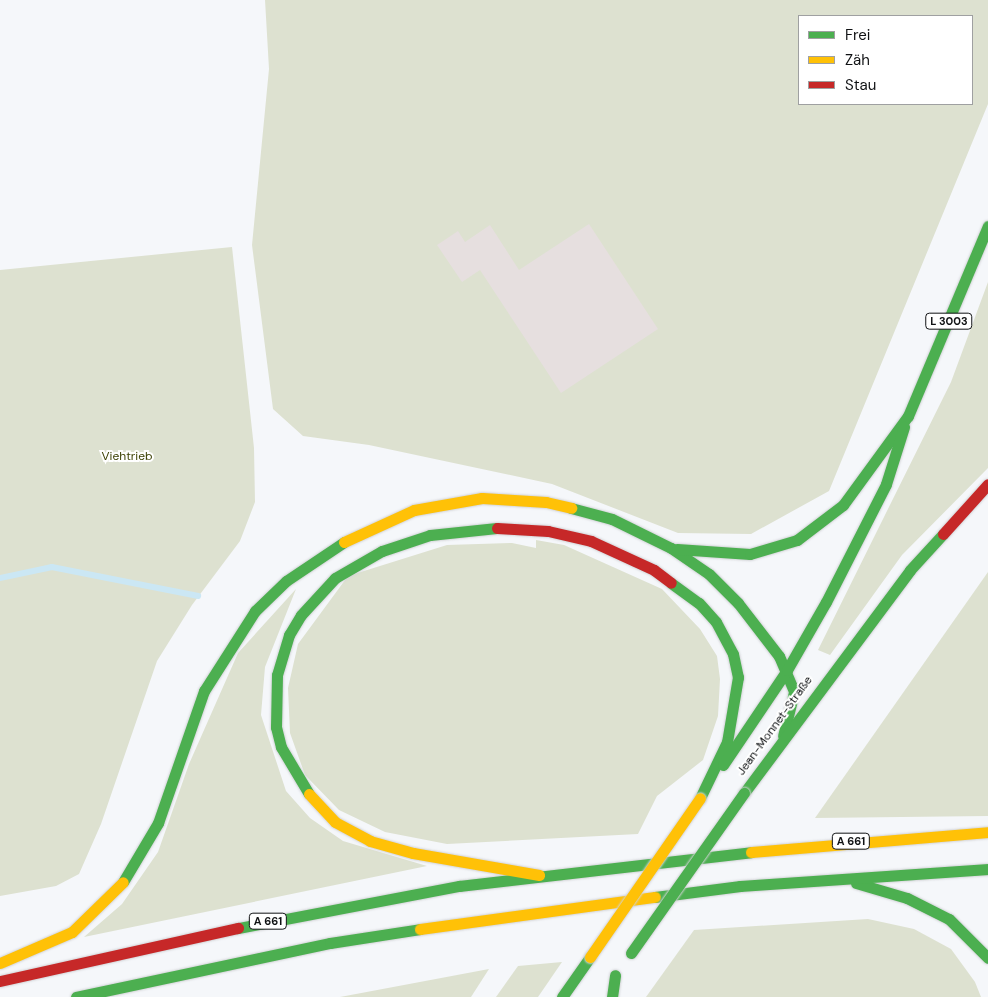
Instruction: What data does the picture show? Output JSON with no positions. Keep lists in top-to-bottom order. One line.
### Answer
{"streets":{"main road":["L 3003","Jean-Monnet-Straße","A 661"]},"parks":["Viehtrieb"],"legend":["Frei","Zäh","Stau"]}
